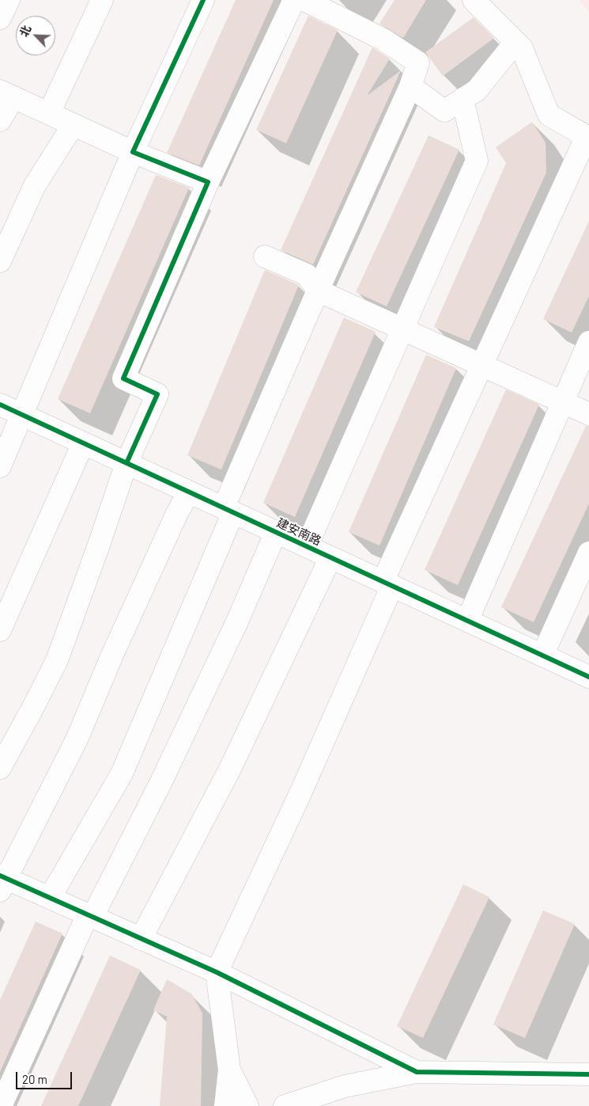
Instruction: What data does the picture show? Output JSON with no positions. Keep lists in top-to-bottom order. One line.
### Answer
{"streets":{"street":["建安南路"]},"scale_bar":"20 m","north":"top left"}
